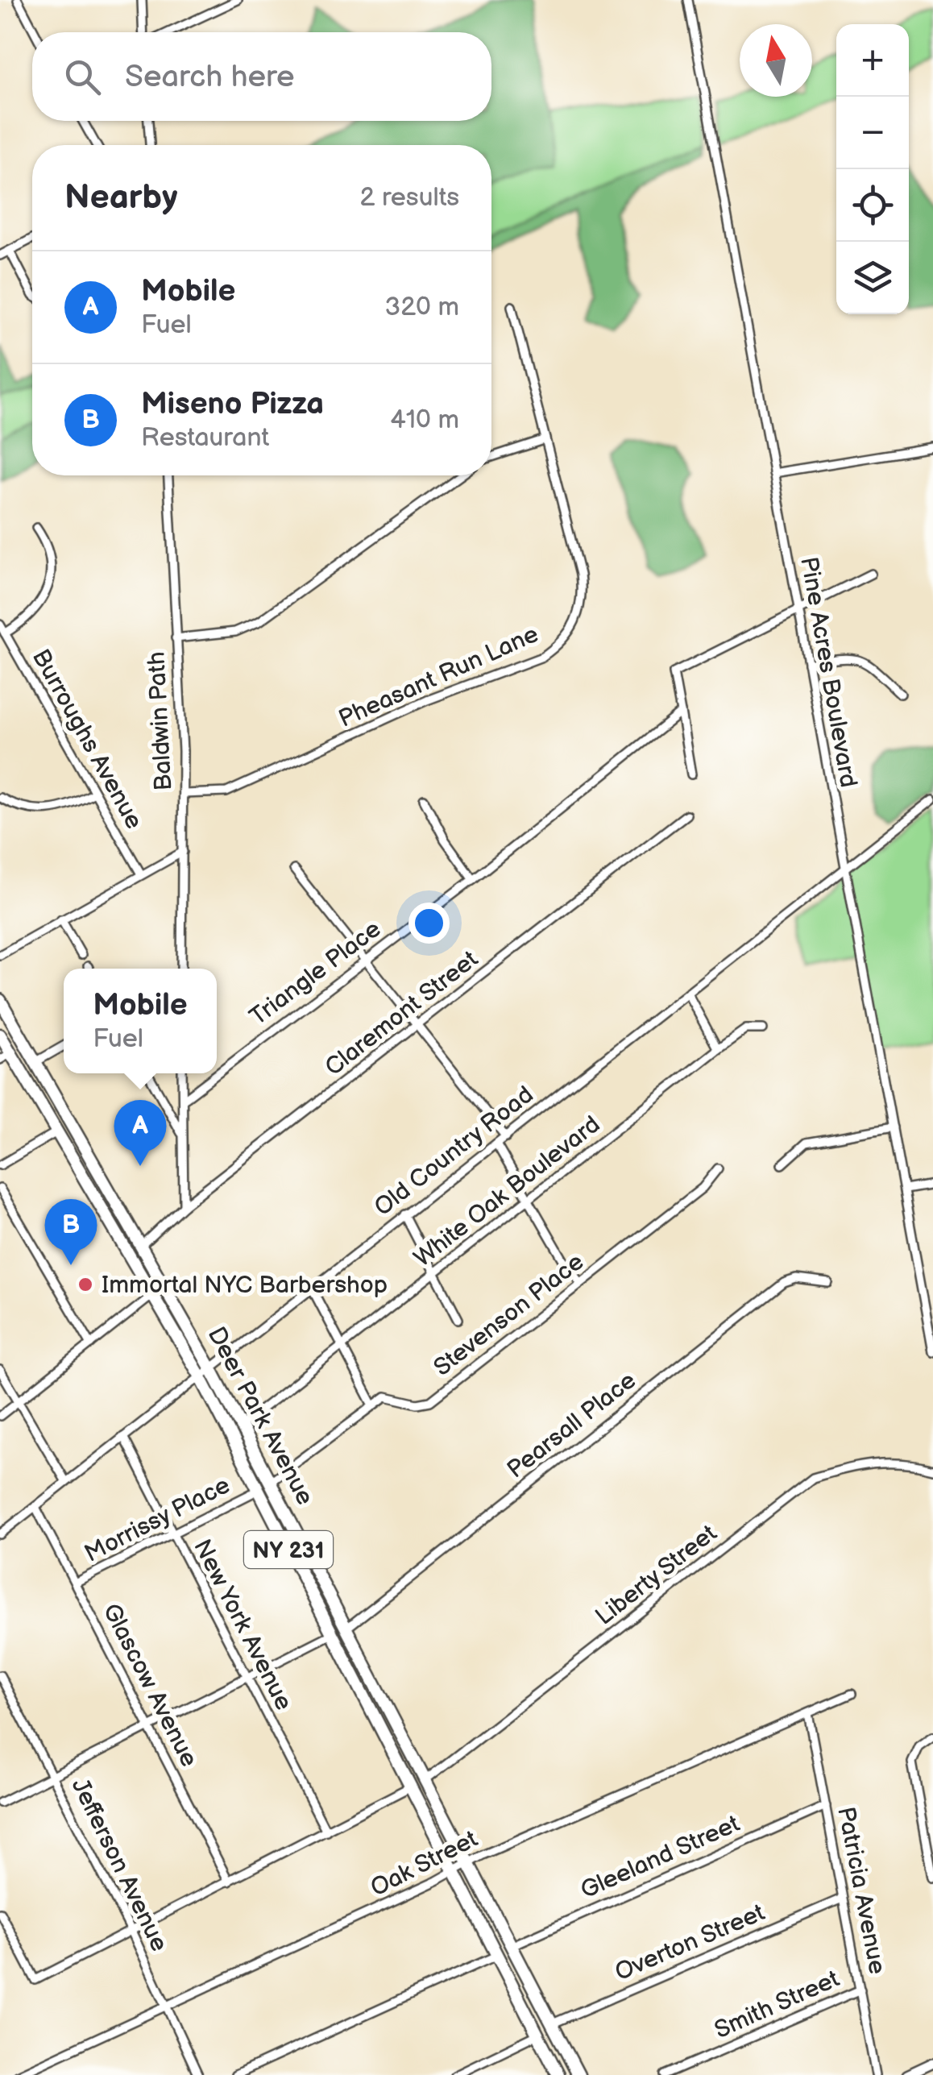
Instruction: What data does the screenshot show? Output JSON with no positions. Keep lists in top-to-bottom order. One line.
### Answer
{"streets":{"main road":["Deer Park Avenue","NY 231"],"street":["Pine Acres Boulevard","Pheasant Run Lane","Baldwin Path","Burroughs Avenue","Triangle Place","Claremont Street","Old Country Road","White Oak Boulevard","Stevenson Place","Pearsall Place","Morrissy Place","Liberty Street","New York Avenue","Glascow Avenue","Gleeland Street","Oak Street","Jefferson Avenue","Patricia Avenue","Overton Street","Smith Street"]},"crossings":[["Pine Acres Boulevard","Old Country Road"],["Pheasant Run Lane","Baldwin Path"],["Claremont Street","Deer Park Avenue"],["Old Country Road","Deer Park Avenue"],["Old Country Road","New York Avenue"],["Old Country Road","Glascow Avenue"],["White Oak Boulevard","Deer Park Avenue"],["Deer Park Avenue","Pearsall Place"],["Deer Park Avenue","Morrissy Place"],["Deer Park Avenue","Liberty Street"],["Deer Park Avenue","Gleeland Street"],["Deer Park Avenue","Oak Street"],["Deer Park Avenue","Overton Street"],["Morrissy Place","New York Avenue"],["Morrissy Place","Glascow Avenue"],["Gleeland Street","Patricia Avenue"],["Oak Street","Jefferson Avenue"],["Oak Street","Patricia Avenue"],["Patricia Avenue","Overton Street"],["Patricia Avenue","Smith Street"]],"places":["Immortal NYC Barbershop"],"north":"top","page":{"map_buttons":["+","−"],"search":"Search here","heading":["Nearby","2 results"],"list":[{"mark":"A","name":"Mobile","note":"Fuel","value":"320 m"},{"mark":"B","name":"Miseno Pizza","note":"Restaurant","value":"410 m"}],"popup":["Mobile","Fuel"],"pins":["A","B"]}}
